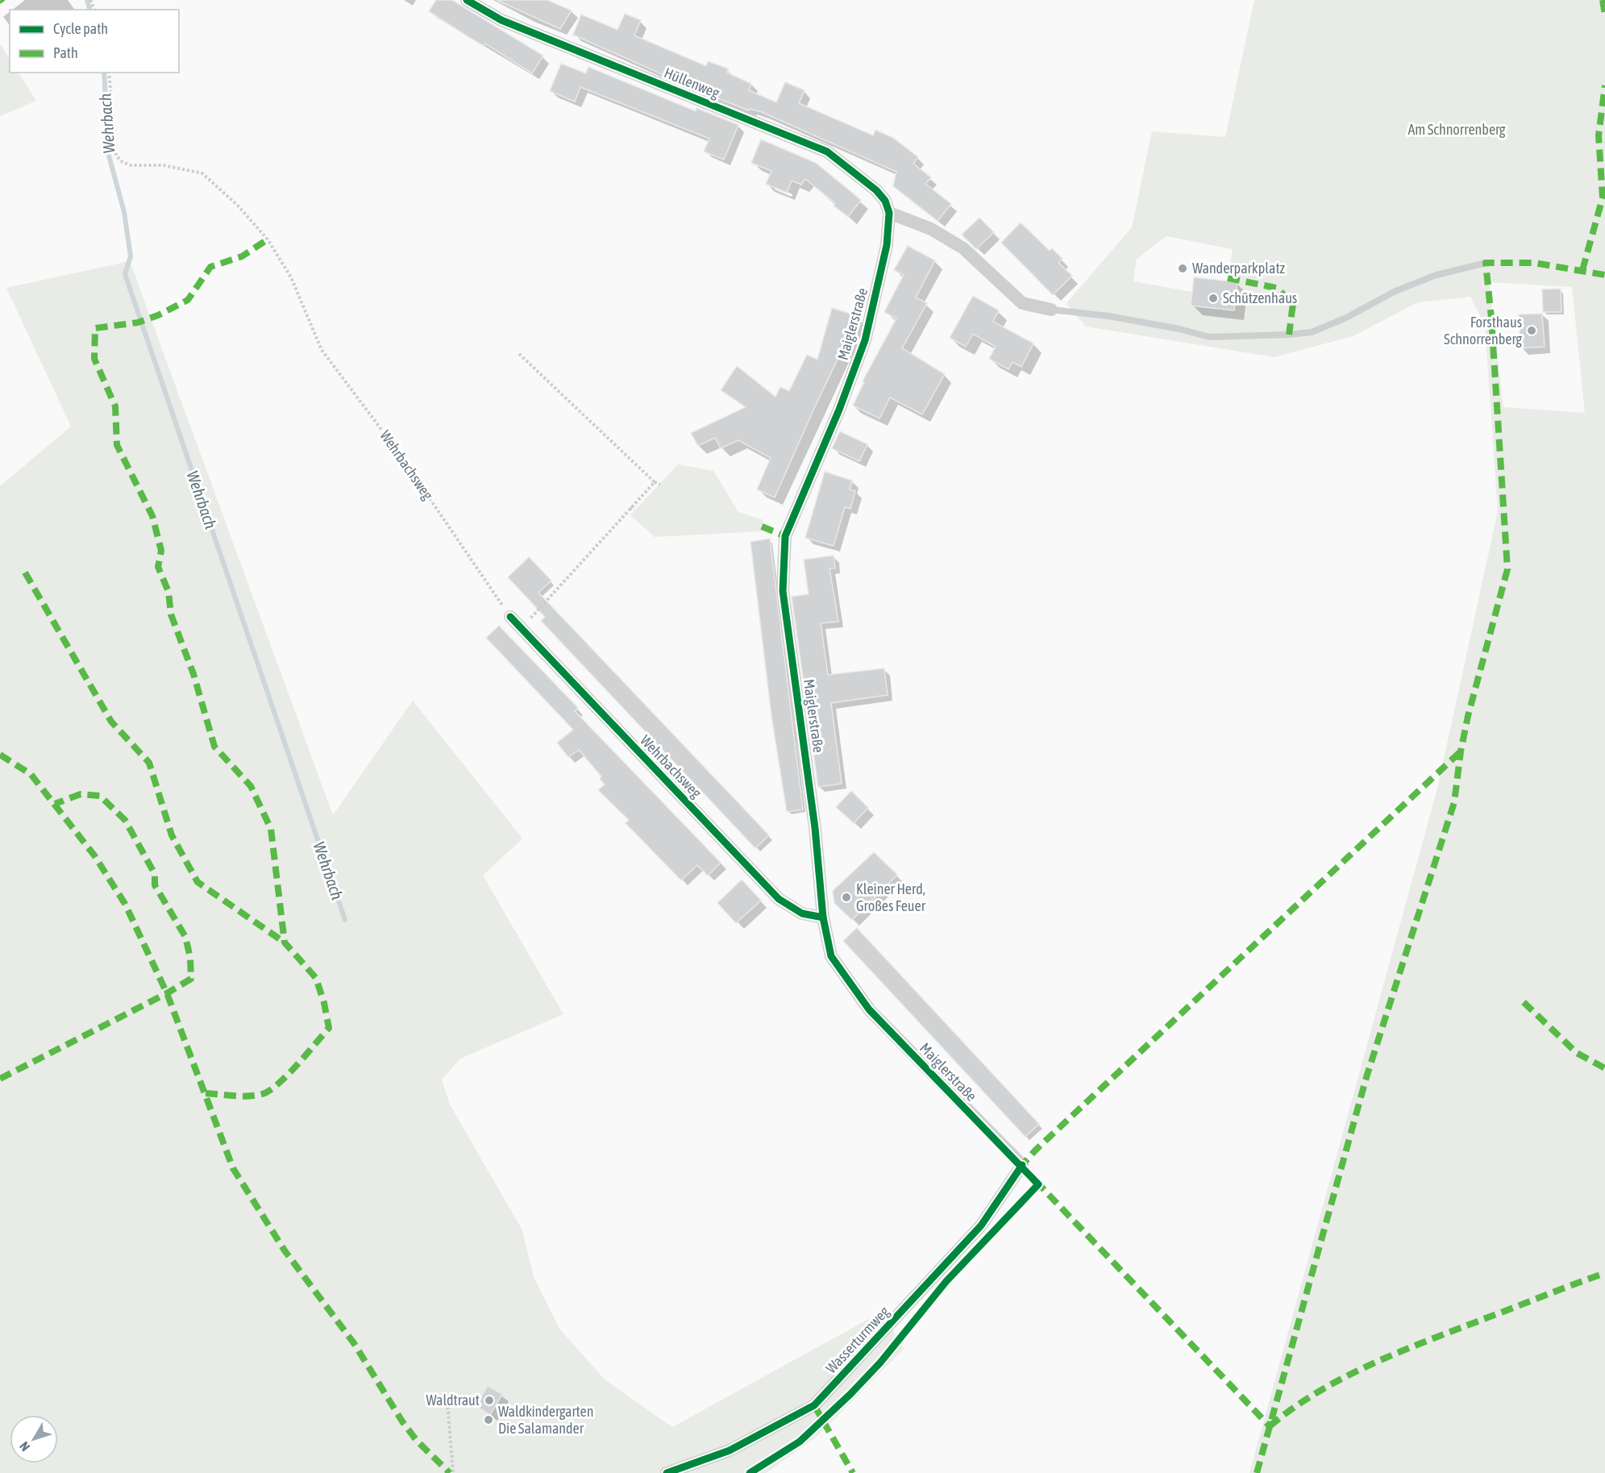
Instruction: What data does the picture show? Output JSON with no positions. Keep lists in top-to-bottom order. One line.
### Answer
{"streets":{"street":["Hüllenweg","Maiglerstraße","Wehrbachsweg","Wasserturmweg"]},"crossings":[["Hüllenweg","Maiglerstraße"],["Maiglerstraße","Wehrbachsweg"],["Maiglerstraße","Wasserturmweg"]],"water":["Wehrbach"],"parks":["Am Schnorrenberg"],"places":["Wanderparkplatz","Schützenhaus","Forsthaus Schnorrenberg","Kleiner Herd, Großes Feuer","Waldtraut","Waldkindergarten Die Salamander"],"legend":["Cycle path","Path"],"north":"bottom left"}
